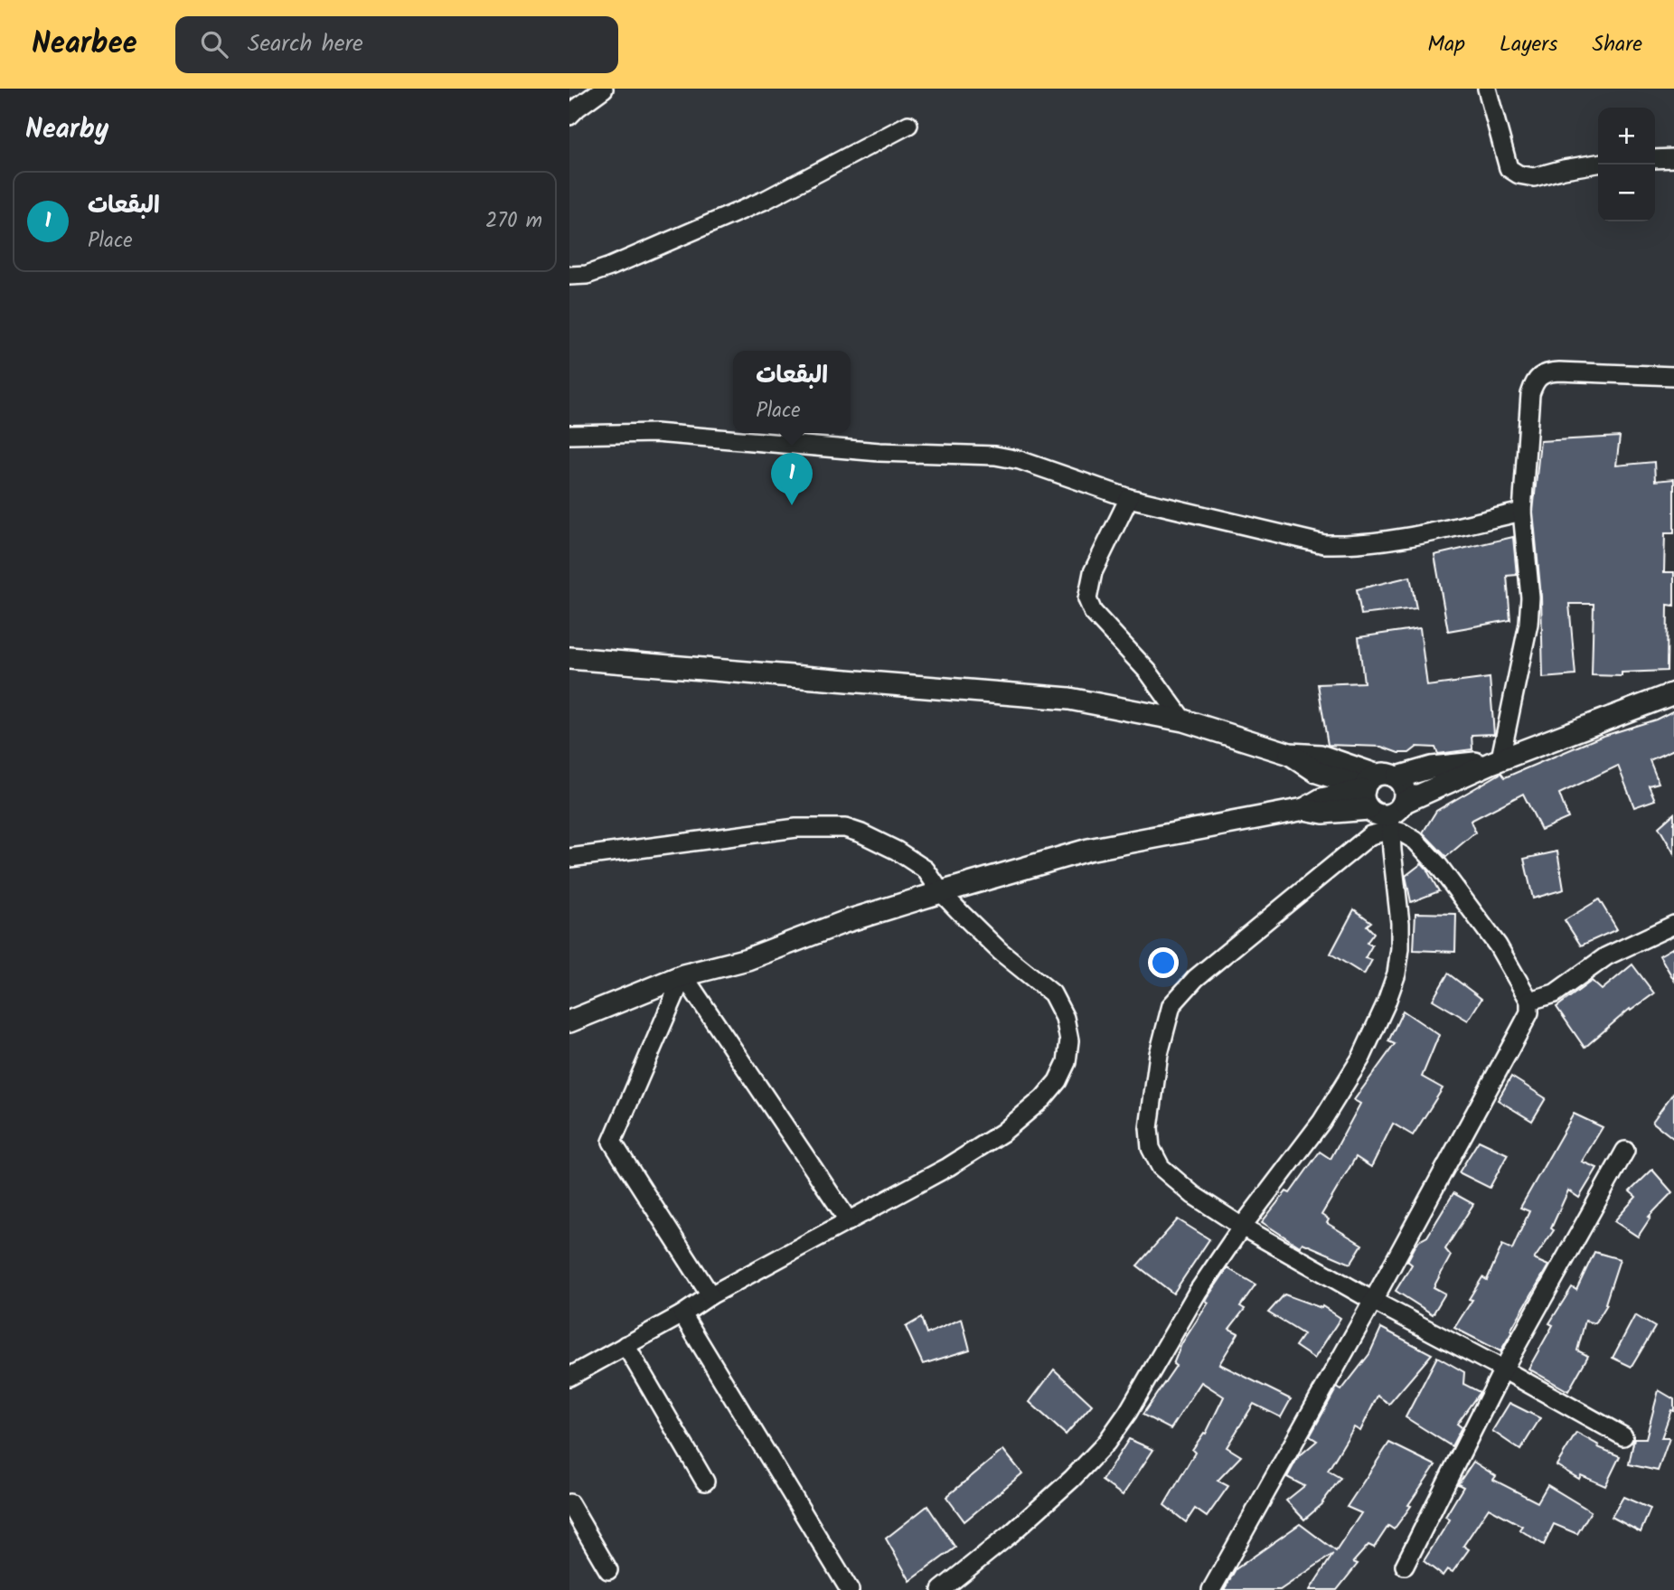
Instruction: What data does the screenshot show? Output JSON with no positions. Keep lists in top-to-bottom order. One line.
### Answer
{"page":{"header":"Nearbee","search":"Search here","nav":["Map","Layers","Share"],"heading":"Nearby","map_buttons":["+","−"],"list":[{"mark":"1","name":"البقعات","note":"Place","value":"270 m"}],"popup":["البقعات","Place"],"pins":"1"}}
